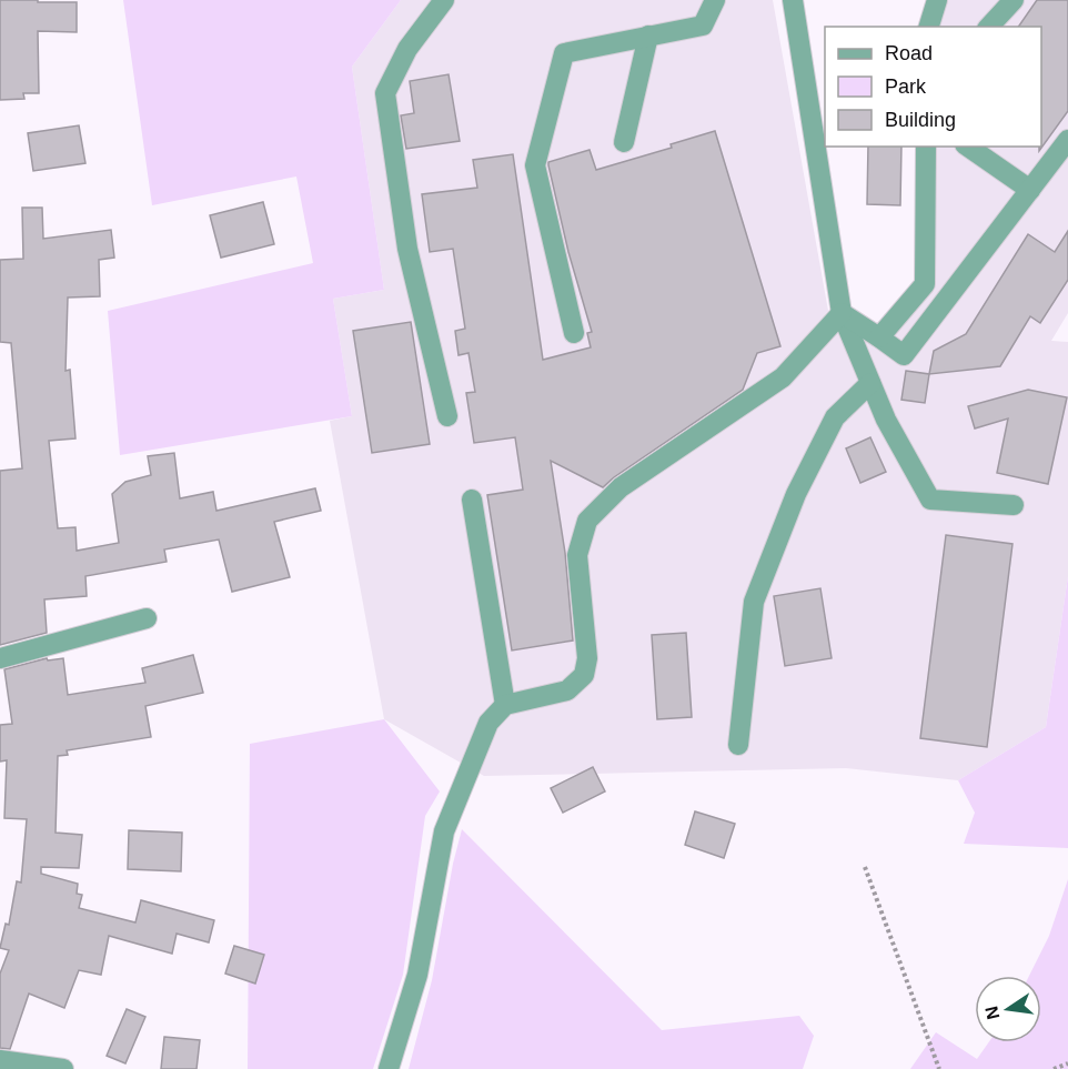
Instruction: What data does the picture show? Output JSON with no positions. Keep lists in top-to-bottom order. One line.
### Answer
{"legend":["Road","Park","Building"],"north":"left"}
